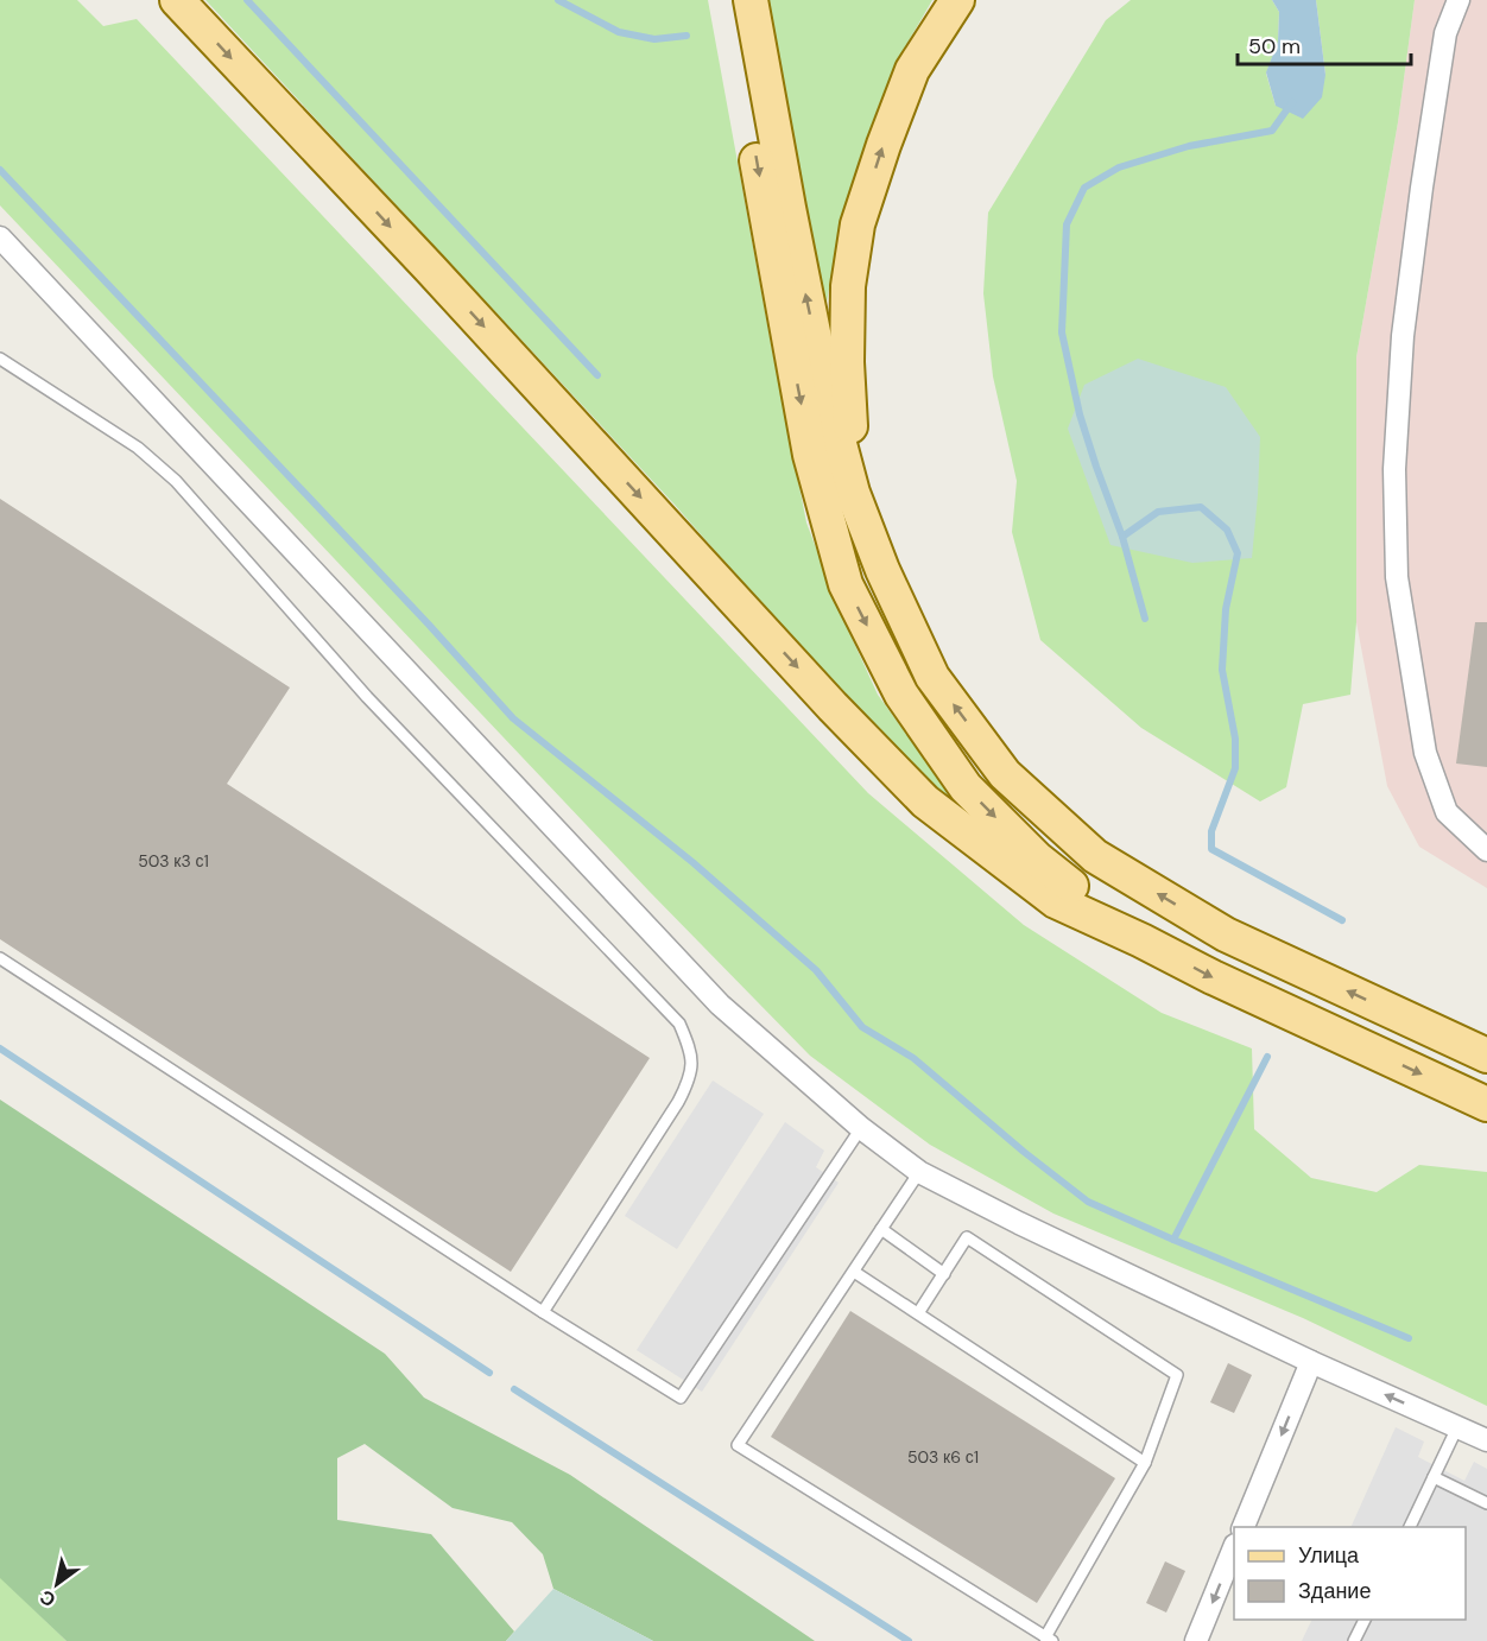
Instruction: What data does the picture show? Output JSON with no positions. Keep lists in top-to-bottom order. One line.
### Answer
{"house_numbers":["503 к3 с1","503 к6 с1"],"legend":["Улица","Здание"],"scale_bar":"50 m","north":"bottom left"}
